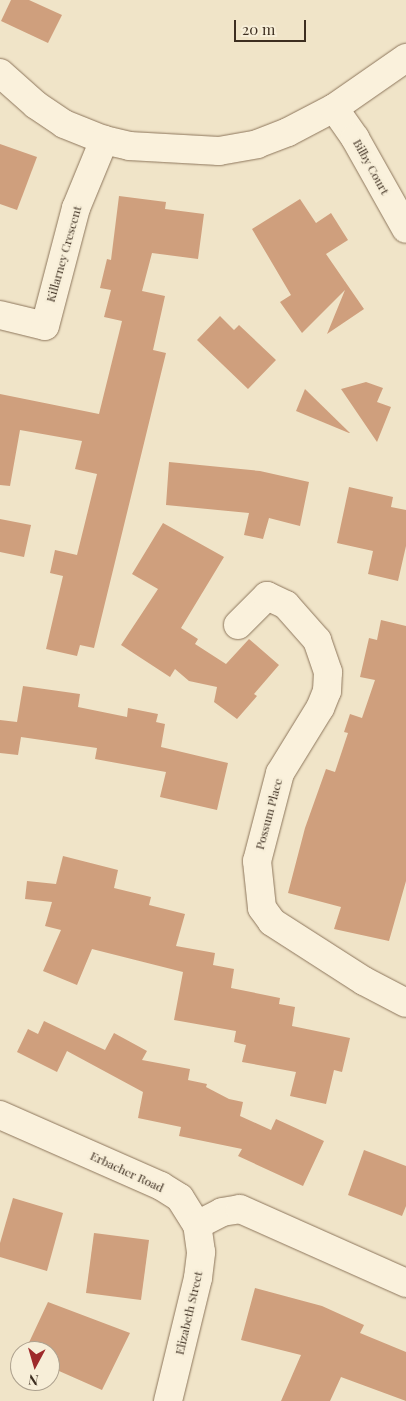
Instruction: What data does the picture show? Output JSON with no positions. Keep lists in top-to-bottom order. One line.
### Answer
{"streets":{"street":["Bilby Court","Killarney Crescent","Possum Place","Erbacher Road","Elizabeth Street"]},"crossings":[["Erbacher Road","Elizabeth Street"]],"scale_bar":"20 m","north":"bottom"}
